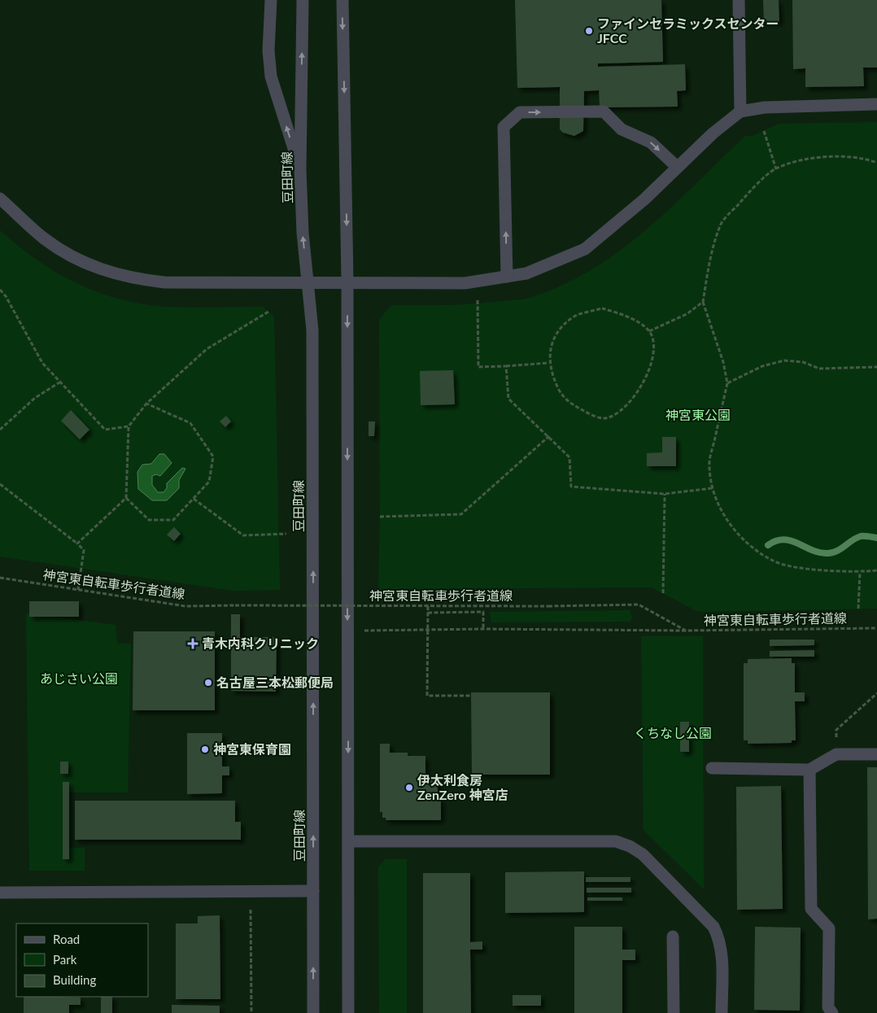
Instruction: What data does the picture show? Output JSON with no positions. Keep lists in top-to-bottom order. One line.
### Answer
{"streets":{"street":["豆田町線"],"path":["神宮東自転車歩行者道線"]},"parks":["神宮東公園","あじさい公園","くちなし公園"],"places":{"other":["ファインセラミックスセンター JFCC","名古屋三本松郵便局","神宮東保育園","伊太利食房 ZenZero 神宮店"],"health":["青木内科クリニック"]},"legend":["Road","Park","Building"]}
